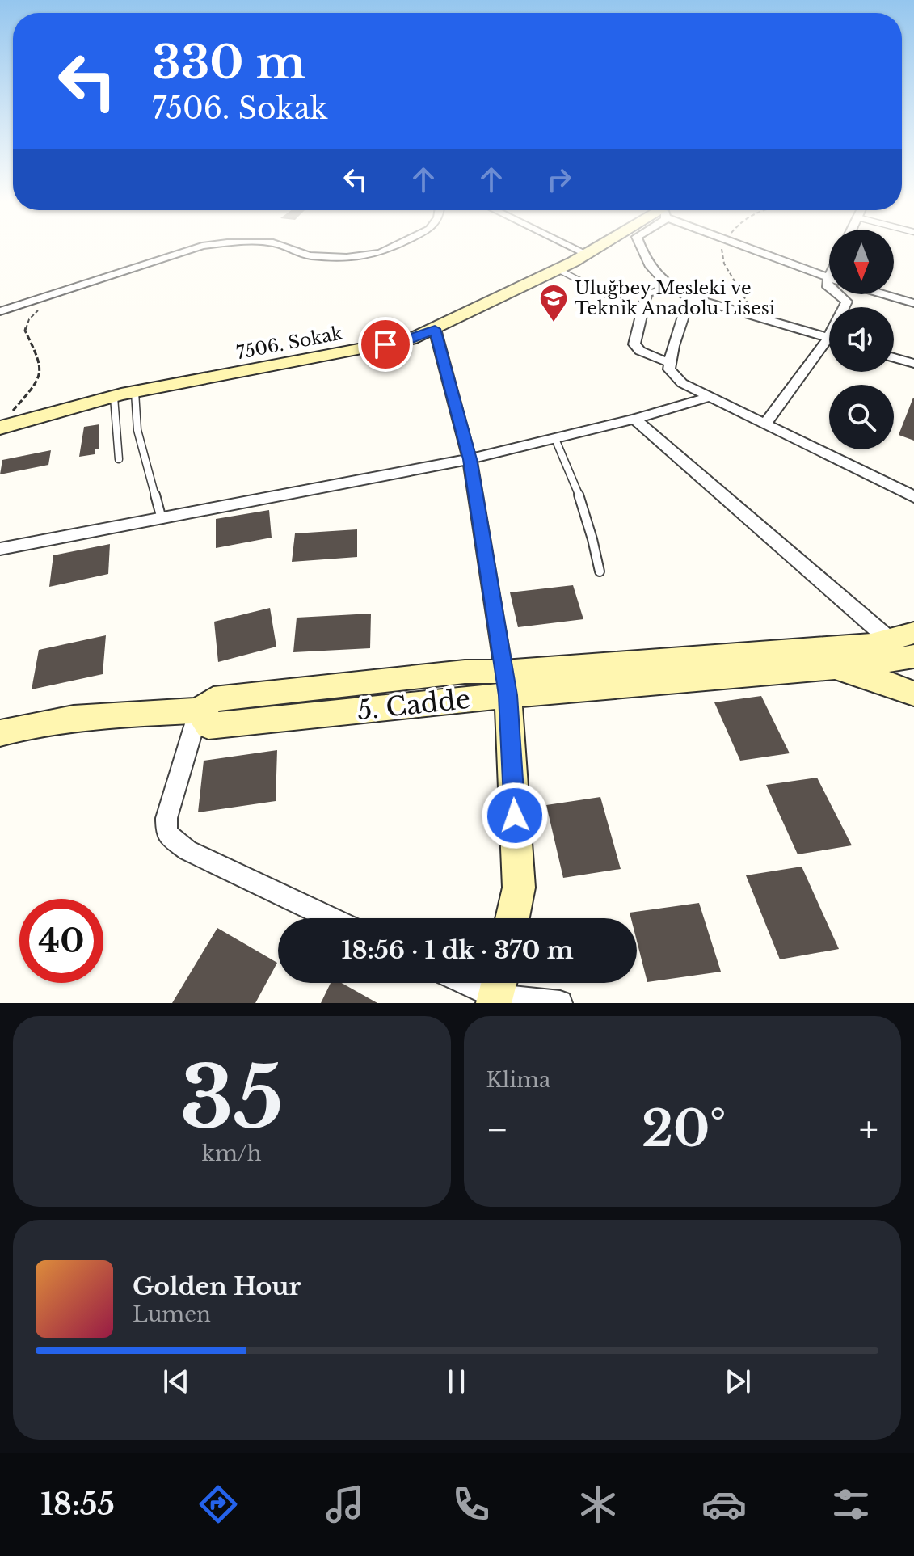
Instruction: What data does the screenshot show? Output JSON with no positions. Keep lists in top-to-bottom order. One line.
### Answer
{"streets":{"street":["7506. Sokak","5. Cadde"]},"places":{"school or university":["Uluğbey Mesleki ve Teknik Anadolu Lisesi"]},"north":"bottom","page":{"turn":["330 m","7506. Sokak"],"limit":"40","trip":"18:56 · 1 dk · 370 m","tile":[["35","km/h"],"Klima"],"heat":["−","20°","+"],"song":["Golden Hour","Lumen"],"tabs":"18:55"}}
